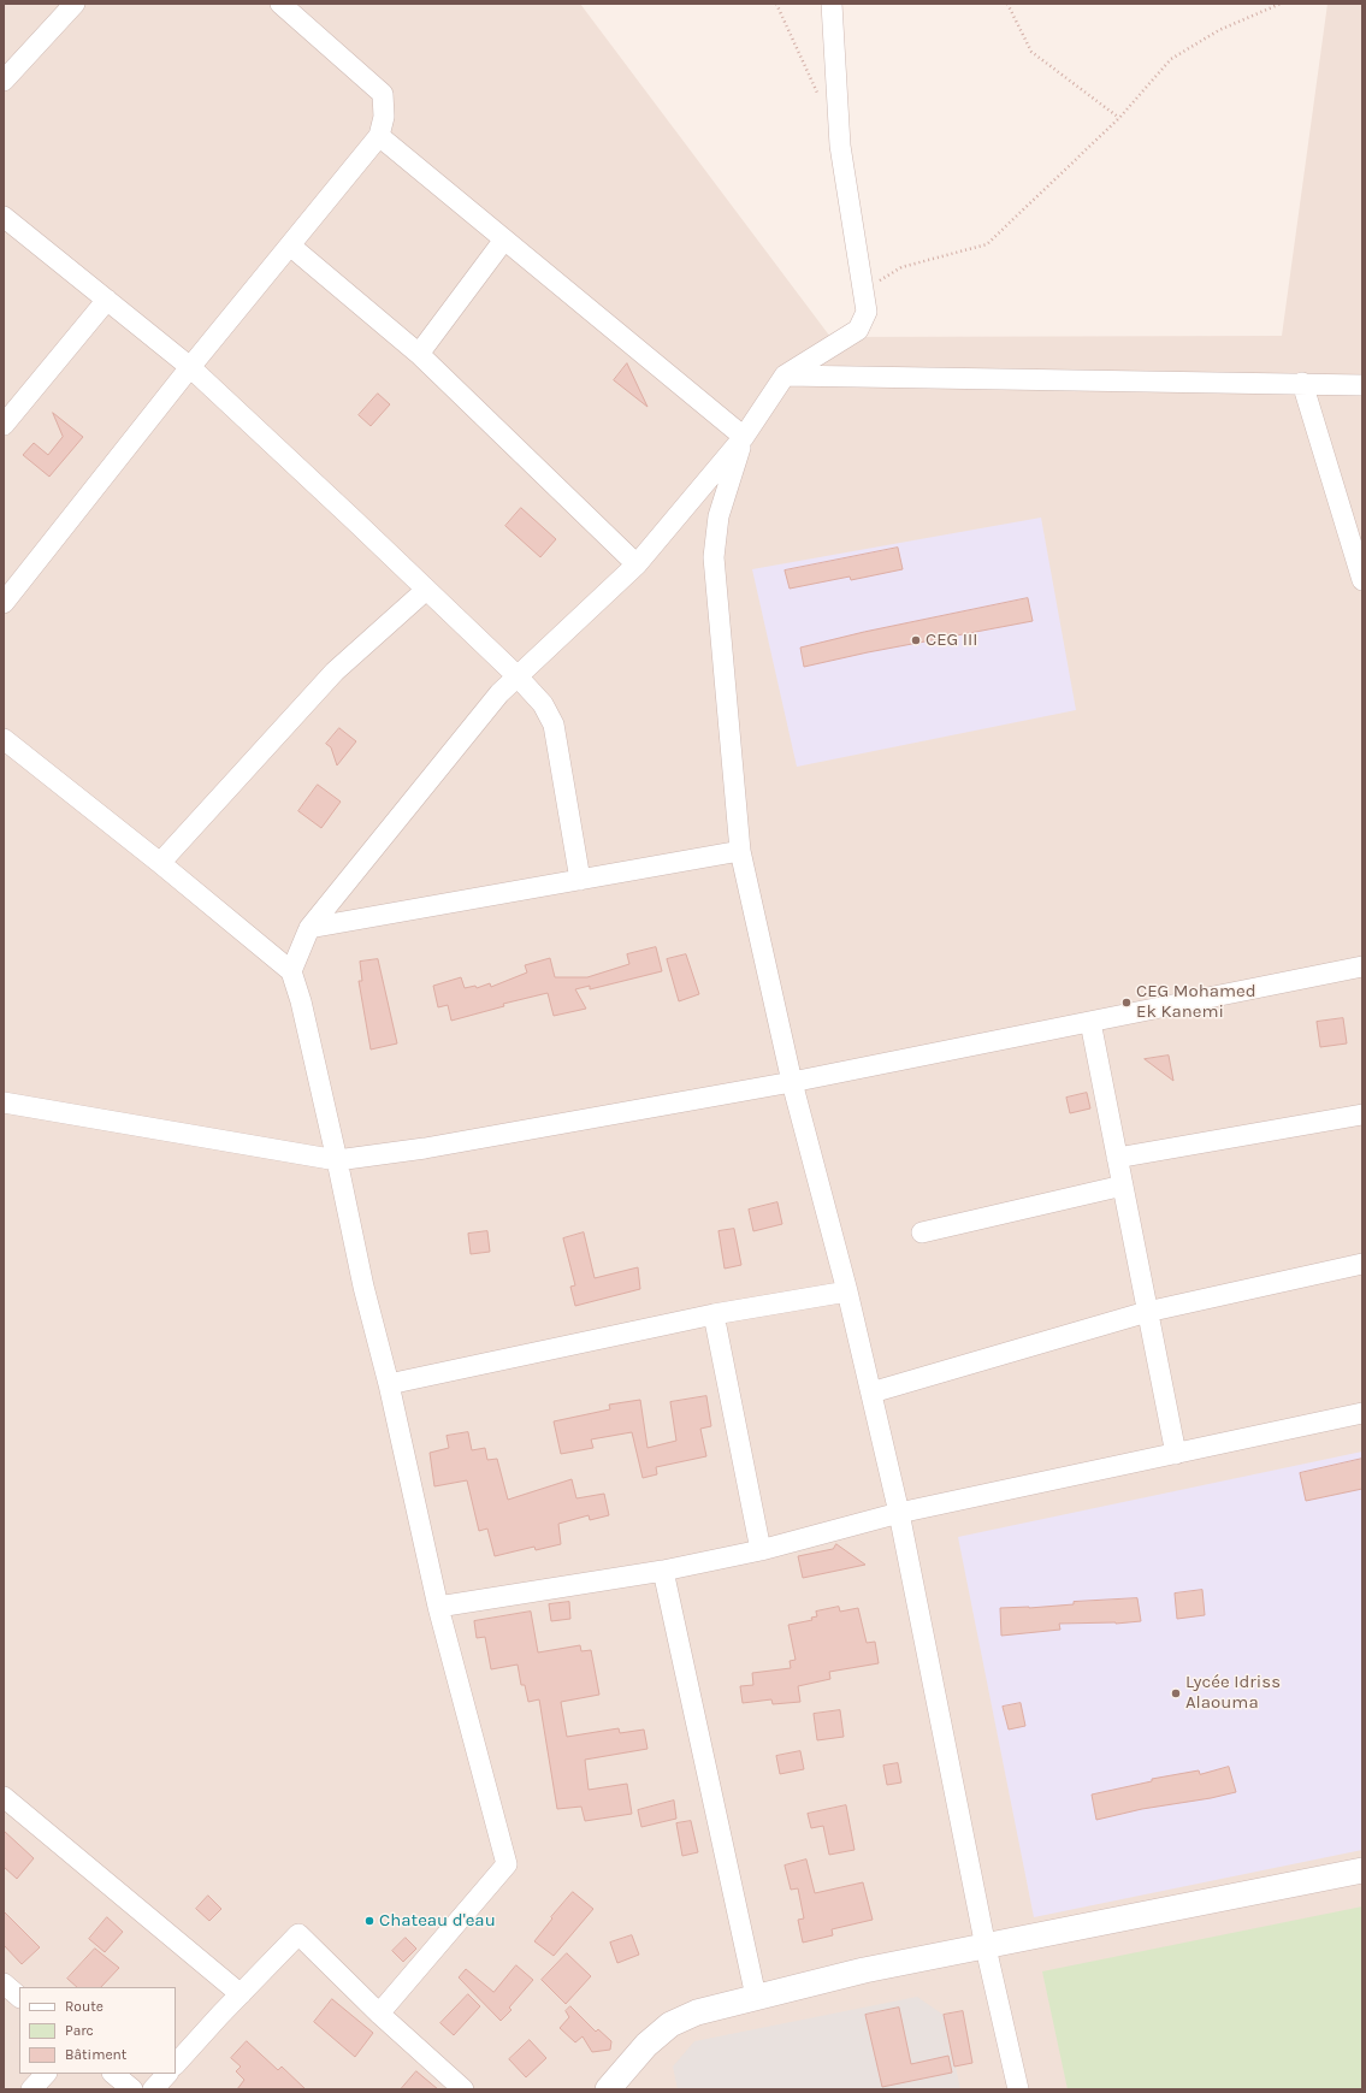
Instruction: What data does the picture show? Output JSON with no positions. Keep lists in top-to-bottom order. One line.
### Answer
{"places":["CEG III","CEG Mohamed Ek Kanemi","Lycée Idriss Alaouma","Chateau d'eau"],"legend":["Route","Parc","Bâtiment"]}
